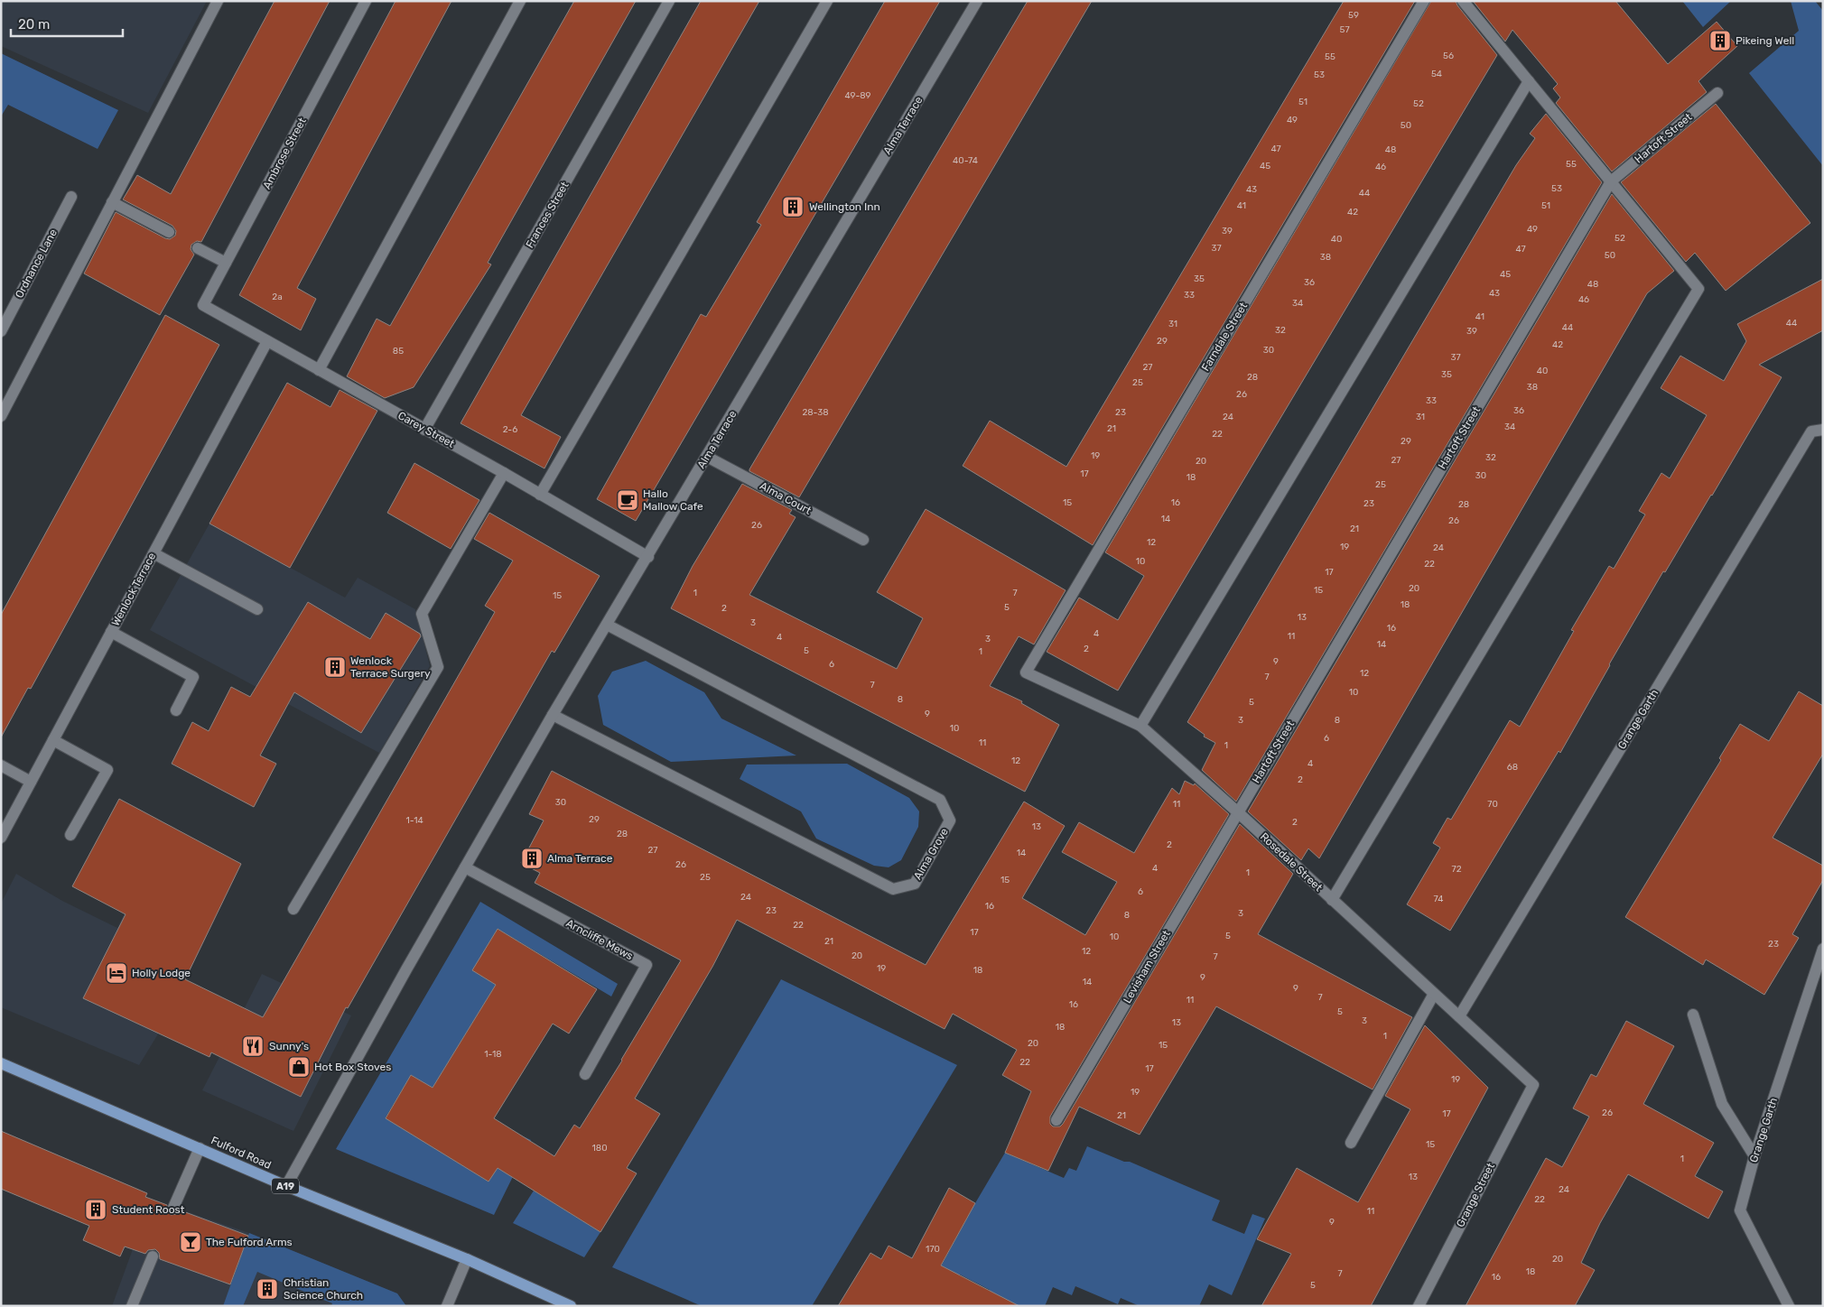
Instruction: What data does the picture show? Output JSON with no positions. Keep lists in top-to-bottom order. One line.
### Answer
{"streets":{"main road":["Fulford Road","A19"],"street":["Alma Terrace","Hartoft Street","Ambrose Street","Frances Street","Ordnance Lane","Farndale Street","Carey Street","Alma Court","Wenlock Terrace","Grange Garth","Alma Grove","Rosedale Street","Arncliffe Mews","Levisham Street","Grange Street"]},"crossings":[["Alma Terrace","Carey Street"],["Alma Terrace","Alma Court"],["Alma Terrace","Alma Grove"],["Alma Terrace","Arncliffe Mews"],["Alma Terrace","Fulford Road"],["Hartoft Street","Rosedale Street"],["Hartoft Street","Levisham Street"],["Ambrose Street","Carey Street"],["Frances Street","Carey Street"],["Farndale Street","Rosedale Street"],["Carey Street","Wenlock Terrace"],["Grange Garth","Rosedale Street"],["Rosedale Street","Levisham Street"],["Rosedale Street","Grange Street"]],"places":{"building":["Pikeing Well","Wellington Inn","Wenlock Terrace Surgery","Alma Terrace","Student Roost","Christian Science Church"],"cafe":["Hallo Mallow Cafe"],"hotel":["Holly Lodge"],"restaurant":["Sunny's"],"shop":["Hot Box Stoves"],"bar":["The Fulford Arms"]},"house_numbers":["59","57","56","55","54","53","49-89","51","52","49","50","47","48","40-74","55","45","46","53","43","44","41","51","42","49","39","52","40","37","47","50","38","45","35","36","48","43","33","2a","46","34","41","44","31","44","32","39","29","42","30","85","37","27","40","35","28","25","38","26","33","36","28-38","23","24","31","34","21","2-6","22","29","19","32","27","20","17","30","18","25","15","16","23","28","14","26","26","21","12","19","24","10","22","17","20","15","1","7","15","18","5","2","13","3","16","4","11","4","3","14","2","5","1","9","6","12","7","7","10","8","5","9","3","8","10","6","11","1","12","4","68","2","30","11","70","29","1-14","2","13","28","2","27","14","26","4","72","1","25","15","6","24","74","16","23","3","8","22","17","5","10","21","23","12","20","7","19","18","9","14","9","7","11","16","5","3","13","18","1","20","15","1-18","22","17","19","19","26","17","21","15","180","1","13","24","22","11","9","170","20","18","7","16","5"],"scale_bar":"20 m"}
